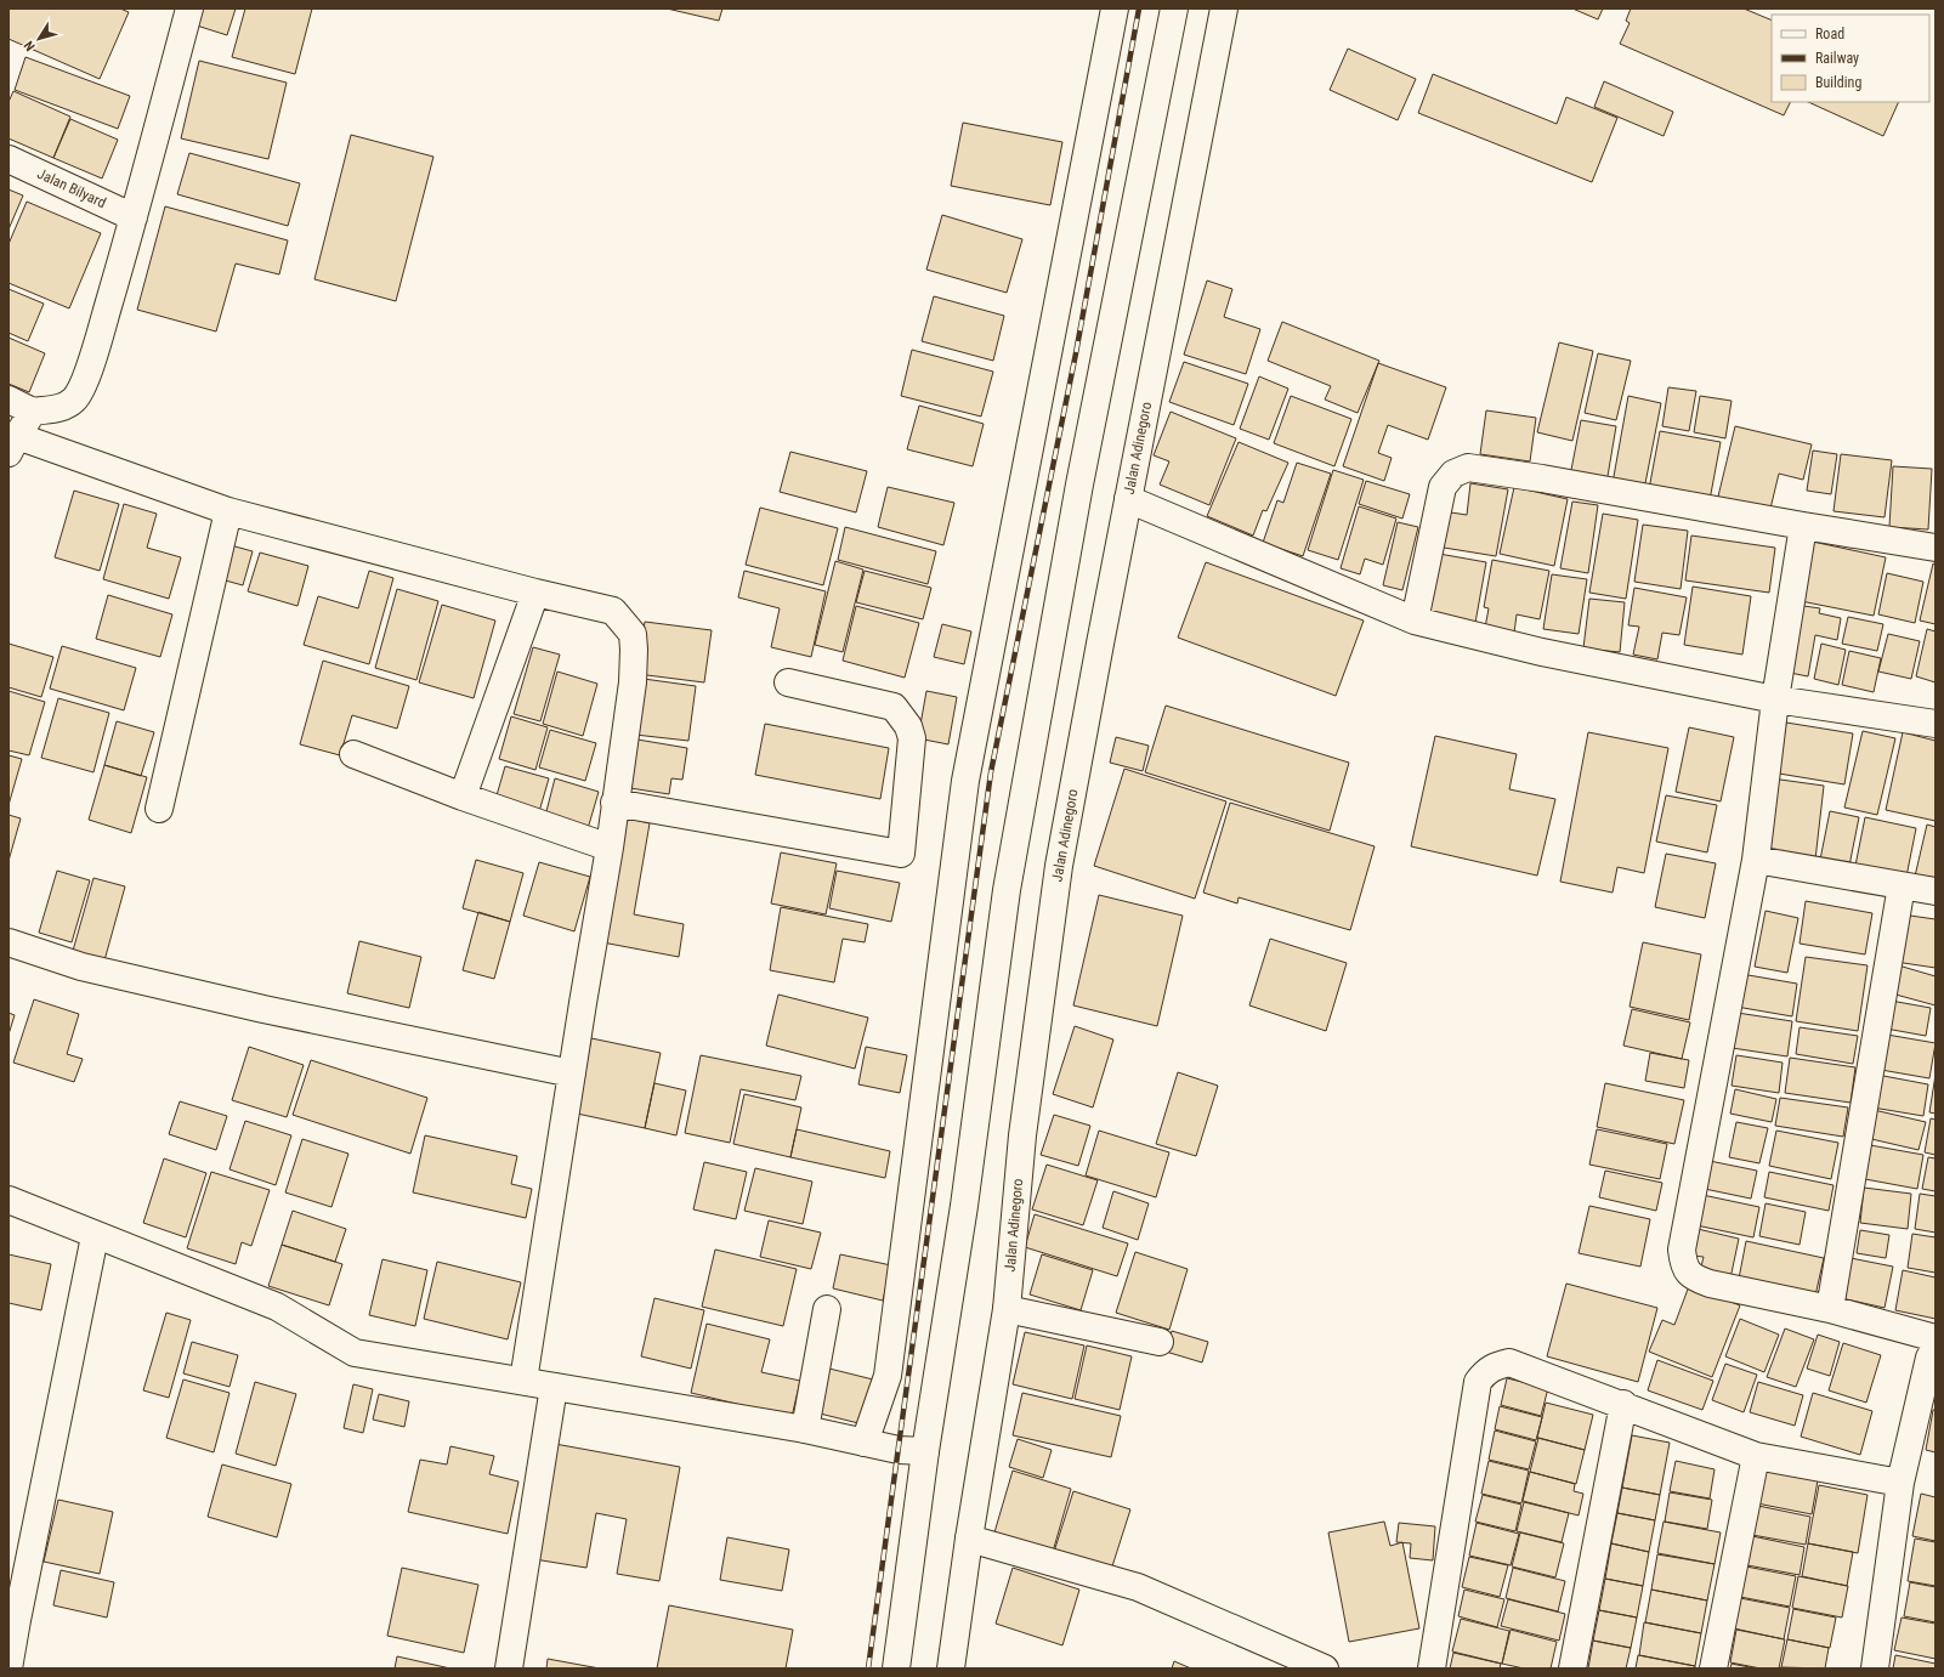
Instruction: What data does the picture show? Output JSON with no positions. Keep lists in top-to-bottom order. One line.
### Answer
{"streets":{"main road":["Jalan Bilyard","Jalan Adinegoro"]},"legend":["Road","Railway","Building"],"north":"bottom left"}
